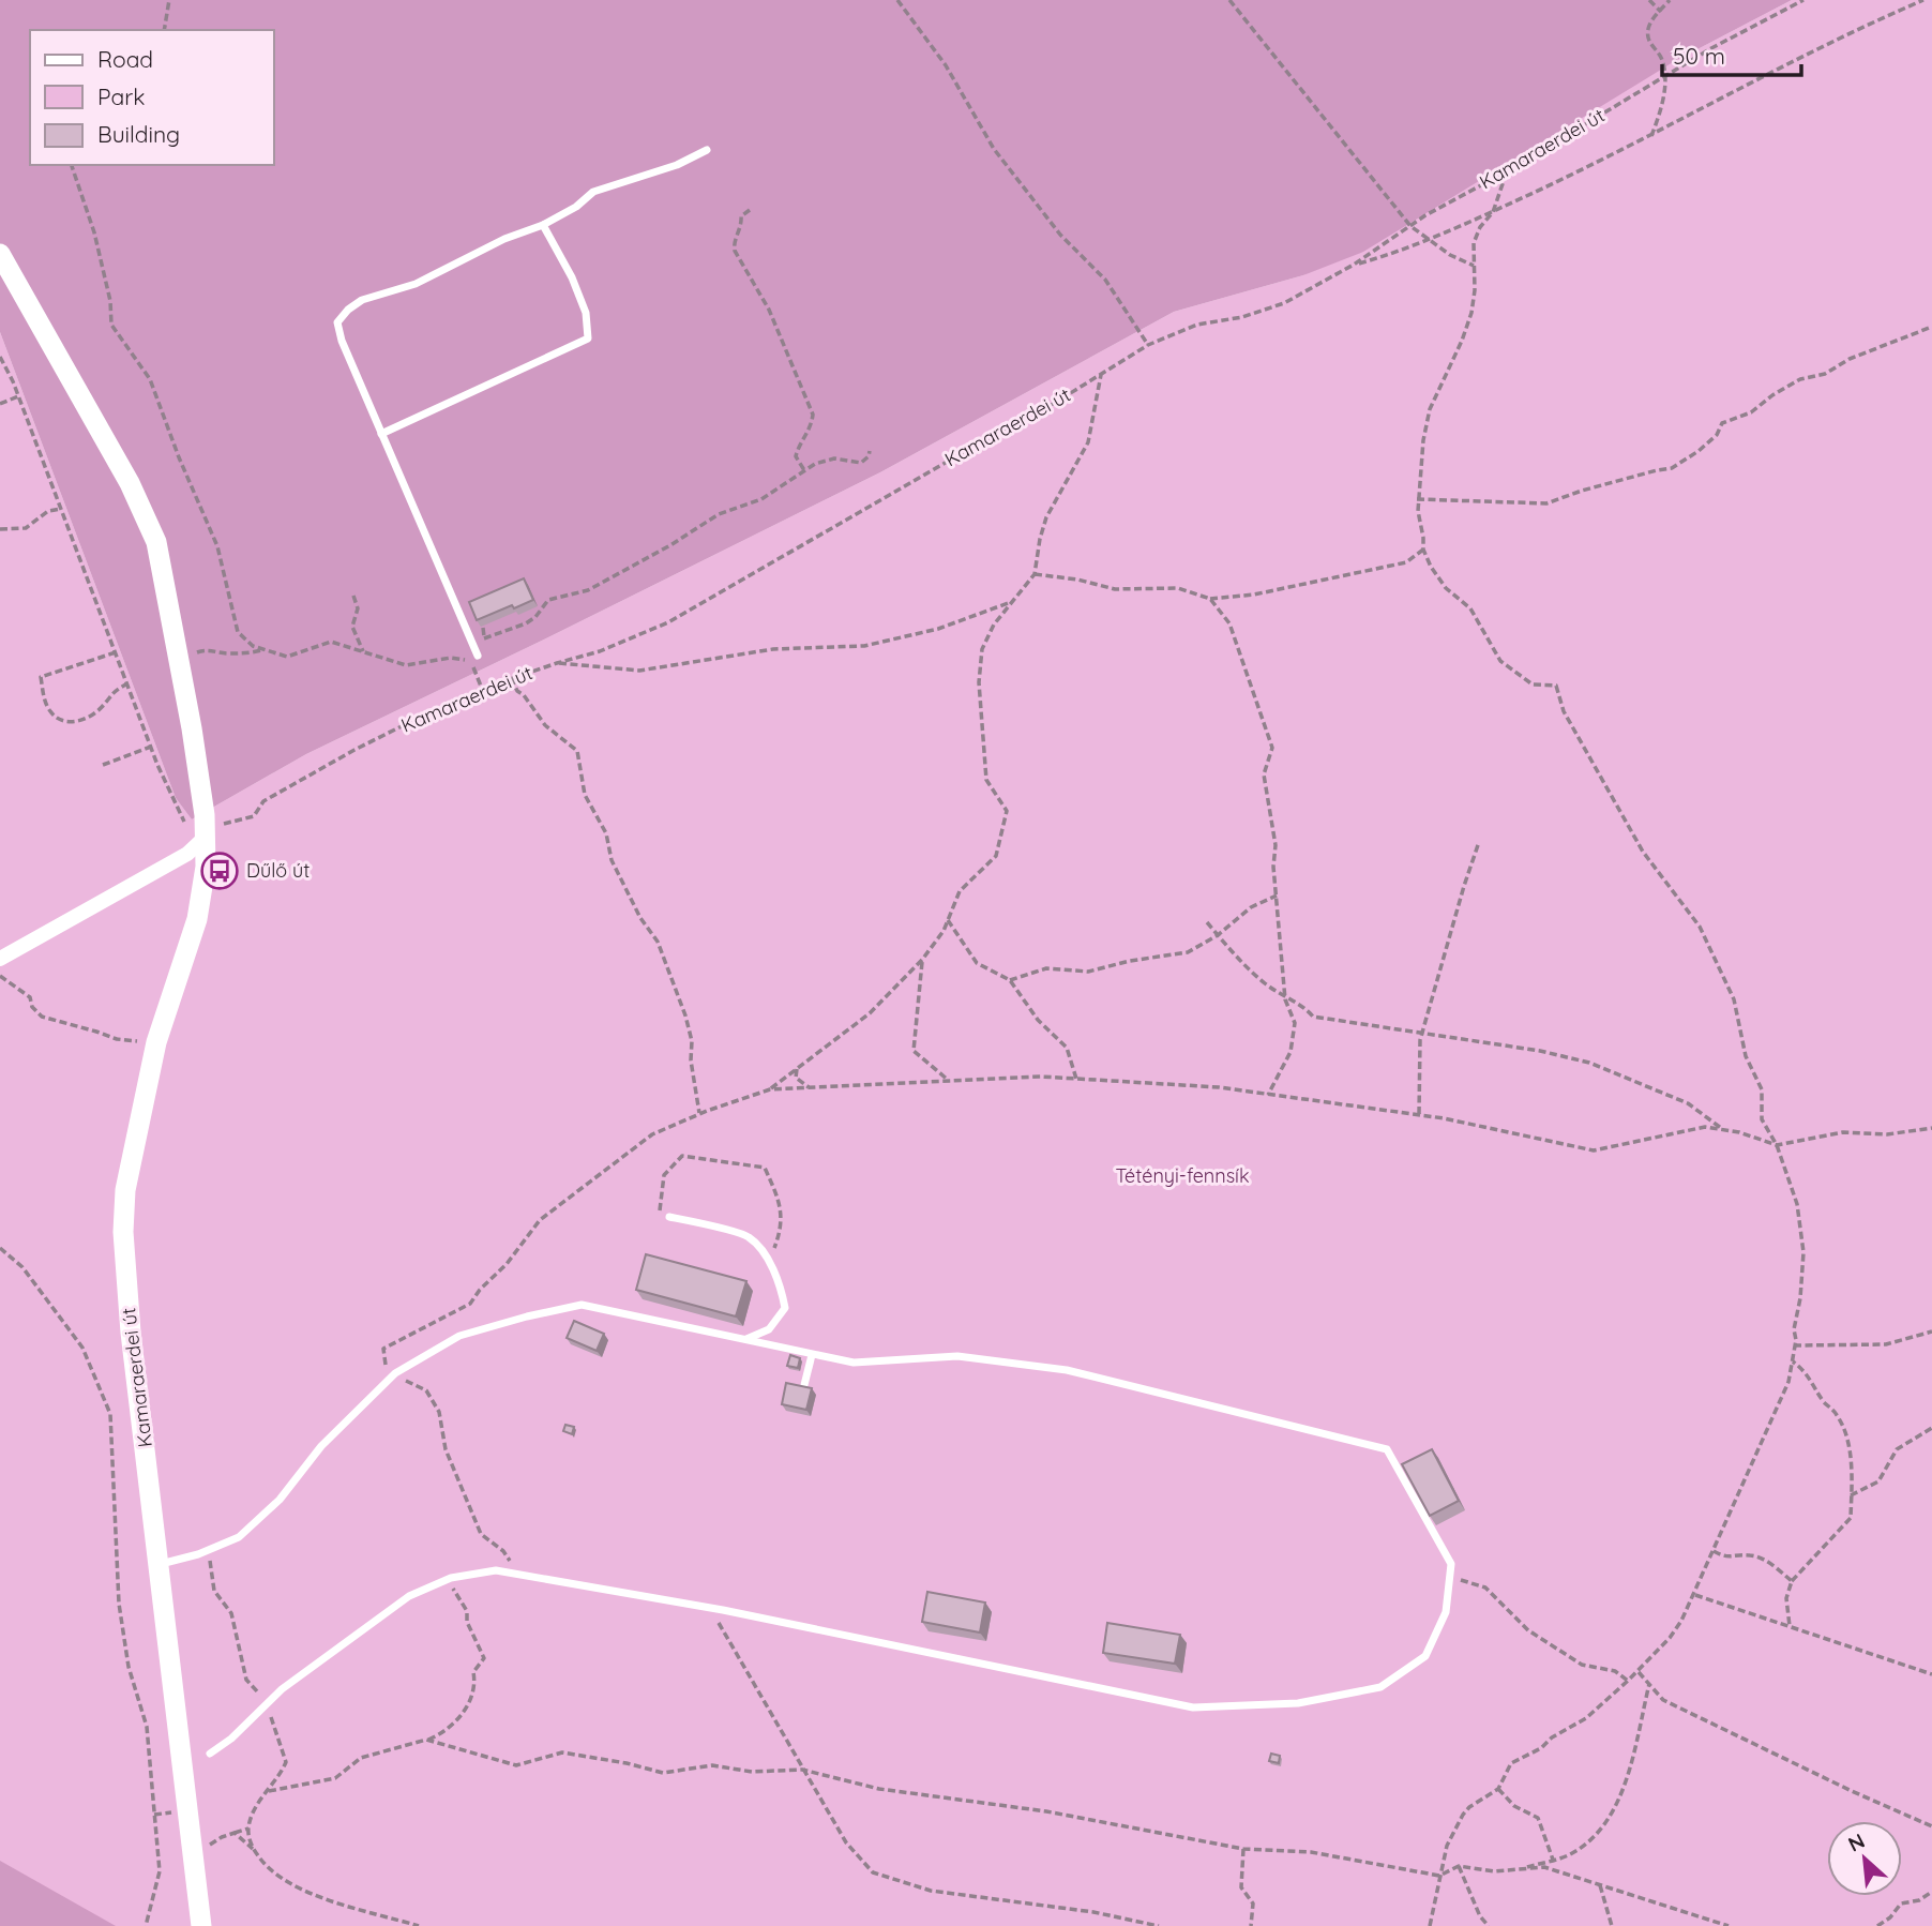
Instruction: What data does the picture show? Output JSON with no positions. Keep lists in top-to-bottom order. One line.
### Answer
{"streets":{"street":["Kamaraerdei út"]},"parks":["Tétényi-fennsík"],"places":{"bus stop":["Dűlő út"]},"legend":["Road","Park","Building"],"scale_bar":"50 m","north":"top left"}
